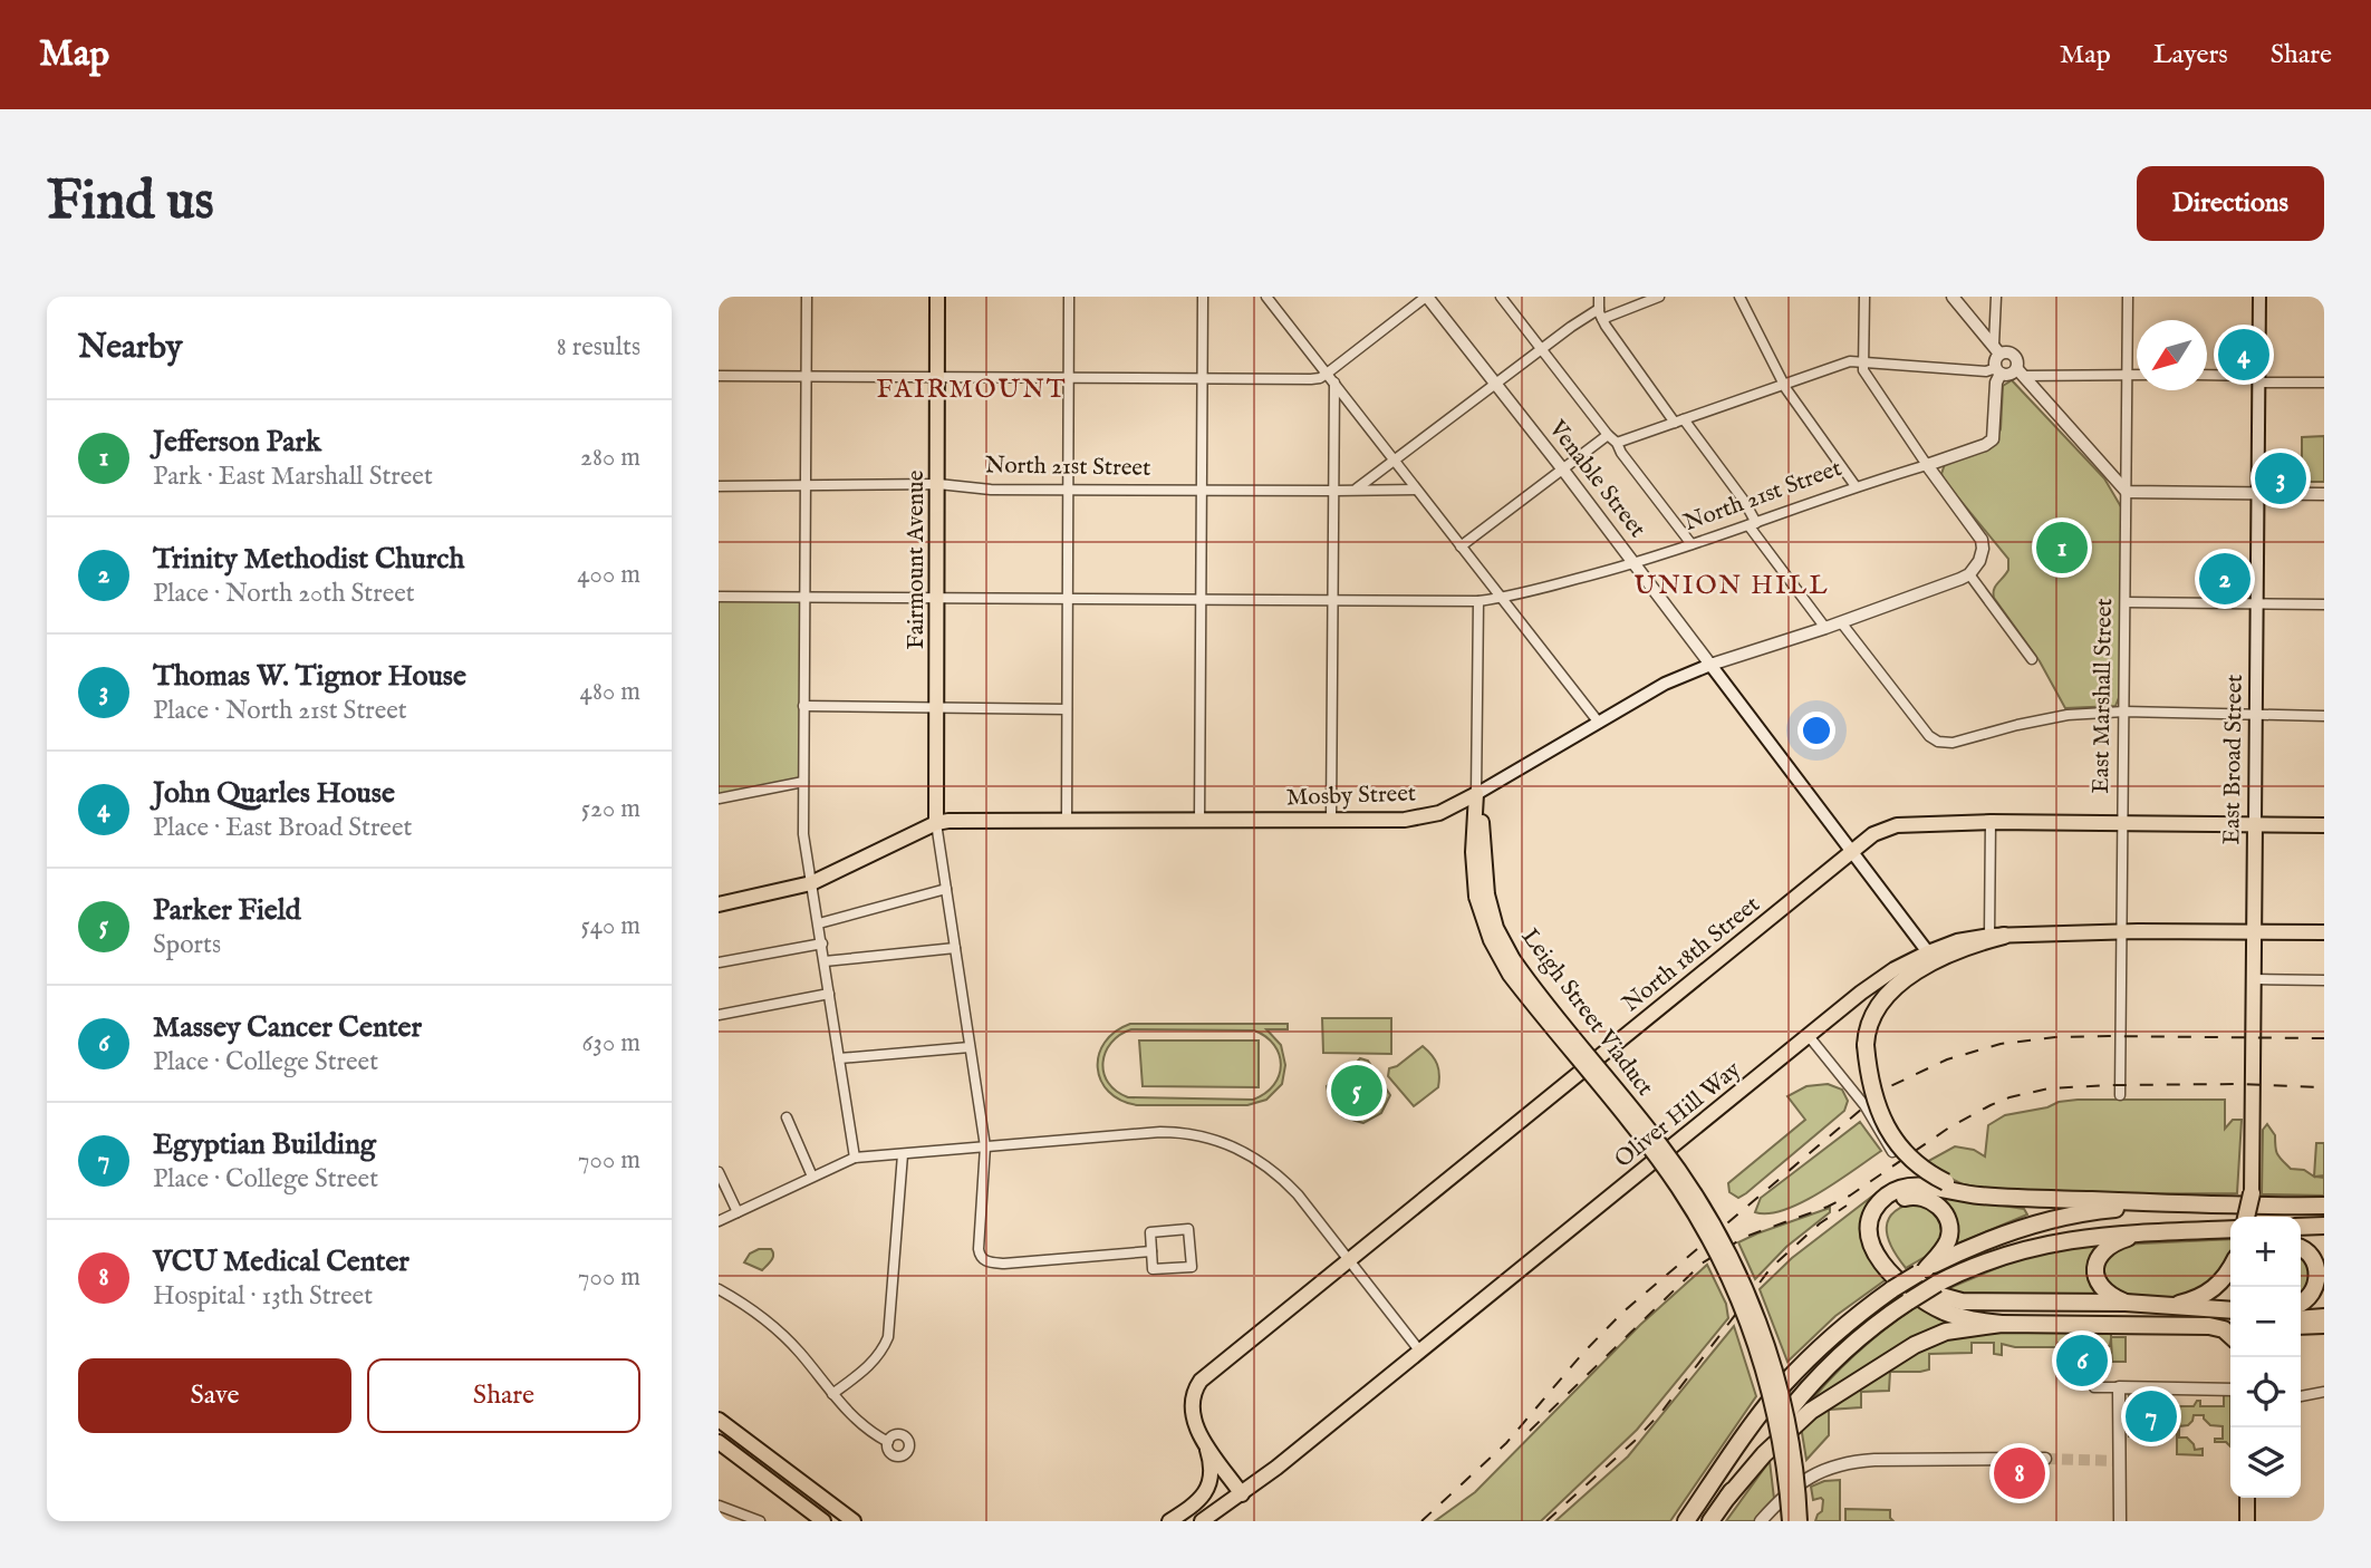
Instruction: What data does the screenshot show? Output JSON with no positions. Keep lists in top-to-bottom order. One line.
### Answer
{"streets":{"main road":["Venable Street","Fairmount Avenue","East Broad Street","Mosby Street","North 18th Street","Leigh Street Viaduct","Oliver Hill Way"],"street":["North 21st Street","East Marshall Street"]},"crossings":[["North 21st Street","Venable Street"],["North 21st Street","Fairmount Avenue"],["Venable Street","Mosby Street"],["Venable Street","North 18th Street"],["Venable Street","Oliver Hill Way"],["Fairmount Avenue","Mosby Street"],["East Marshall Street","North 18th Street"],["East Marshall Street","Oliver Hill Way"],["East Broad Street","North 18th Street"],["East Broad Street","Oliver Hill Way"],["Mosby Street","Leigh Street Viaduct"]],"districts":["FAIRMOUNT","UNION HILL"],"north":"bottom left","page":{"header":"Map","nav":["Map","Layers","Share"],"buttons":["Directions",["Save","Share"]],"title":"Find us","heading":["Nearby","8 results"],"pins":["4","3","1","2","5","6","7","8"],"list":[{"mark":"1","name":"Jefferson Park","note":"Park · East Marshall Street","value":"280 m"},{"mark":"2","name":"Trinity Methodist Church","note":"Place · North 20th Street","value":"400 m"},{"mark":"3","name":"Thomas W. Tignor House","note":"Place · North 21st Street","value":"480 m"},{"mark":"4","name":"John Quarles House","note":"Place · East Broad Street","value":"520 m"},{"mark":"5","name":"Parker Field","note":"Sports","value":"540 m"},{"mark":"6","name":"Massey Cancer Center","note":"Place · College Street","value":"630 m"},{"mark":"7","name":"Egyptian Building","note":"Place · College Street","value":"700 m"},{"mark":"8","name":"VCU Medical Center","note":"Hospital · 13th Street","value":"700 m"}],"map_buttons":["+","−"]}}
